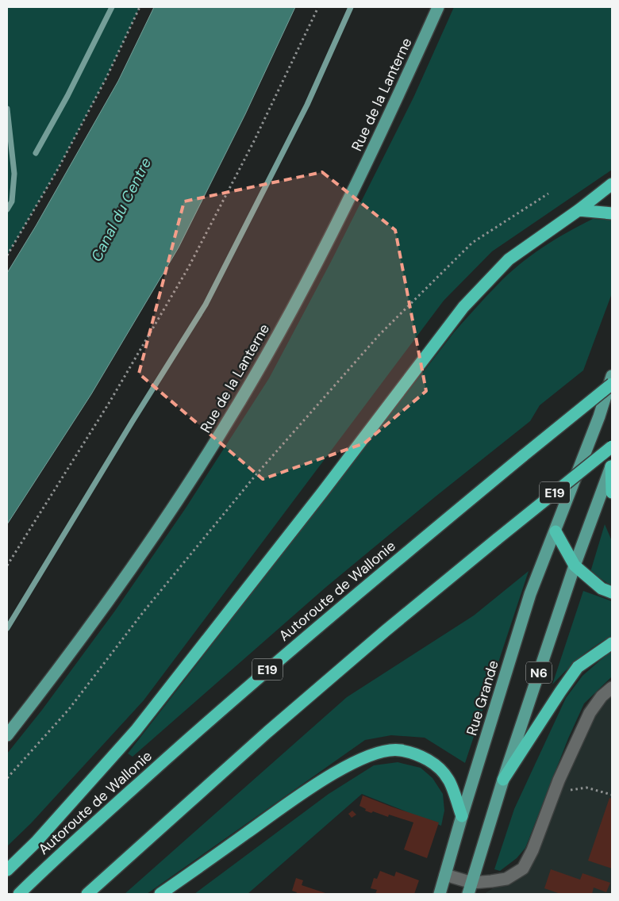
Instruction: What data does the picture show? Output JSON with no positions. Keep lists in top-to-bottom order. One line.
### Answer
{"streets":{"highway":["E19","Autoroute de Wallonie"],"main road":["Rue de la Lanterne","N6","Rue Grande"]},"crossings":[["N6","Rue Grande"]],"water":["Canal du Centre"]}
